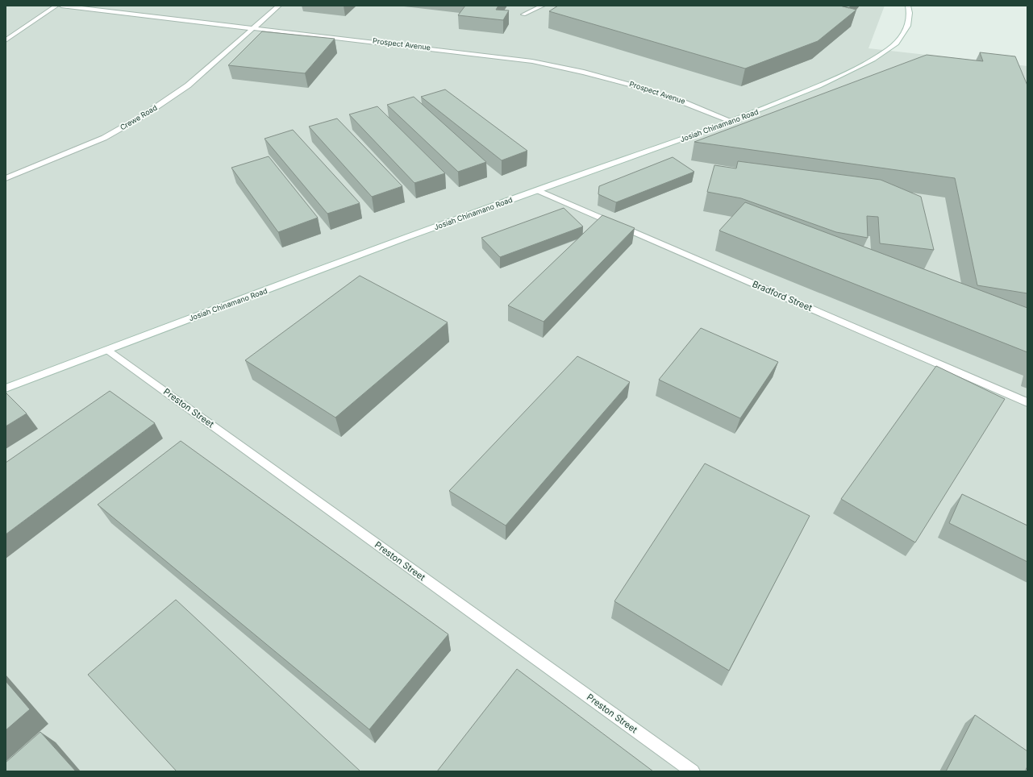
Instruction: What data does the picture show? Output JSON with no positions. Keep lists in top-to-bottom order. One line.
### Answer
{"streets":{"street":["Prospect Avenue","Crewe Road","Josiah Chinamano Road","Bradford Street","Preston Street"]},"crossings":[["Prospect Avenue","Crewe Road"],["Prospect Avenue","Josiah Chinamano Road"],["Josiah Chinamano Road","Bradford Street"],["Josiah Chinamano Road","Preston Street"]]}
